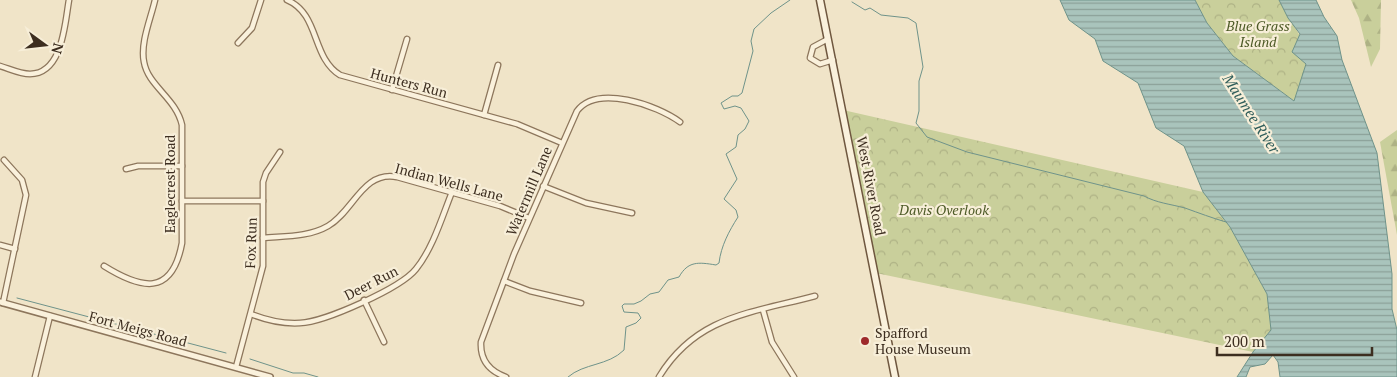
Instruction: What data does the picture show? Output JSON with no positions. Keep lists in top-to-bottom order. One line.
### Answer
{"streets":{"main road":["West River Road"],"street":["Hunters Run","Indian Wells Lane","Eaglecrest Road","Watermill Lane","Fox Run","Deer Run","Fort Meigs Road"]},"crossings":[["Hunters Run","Watermill Lane"],["Indian Wells Lane","Watermill Lane"],["Indian Wells Lane","Fox Run"],["Indian Wells Lane","Deer Run"],["Fox Run","Deer Run"],["Fox Run","Fort Meigs Road"]],"water":["Maumee River"],"parks":["Blue Grass Island","Davis Overlook"],"places":["Spafford House Museum"],"scale_bar":"200 m","north":"right"}
